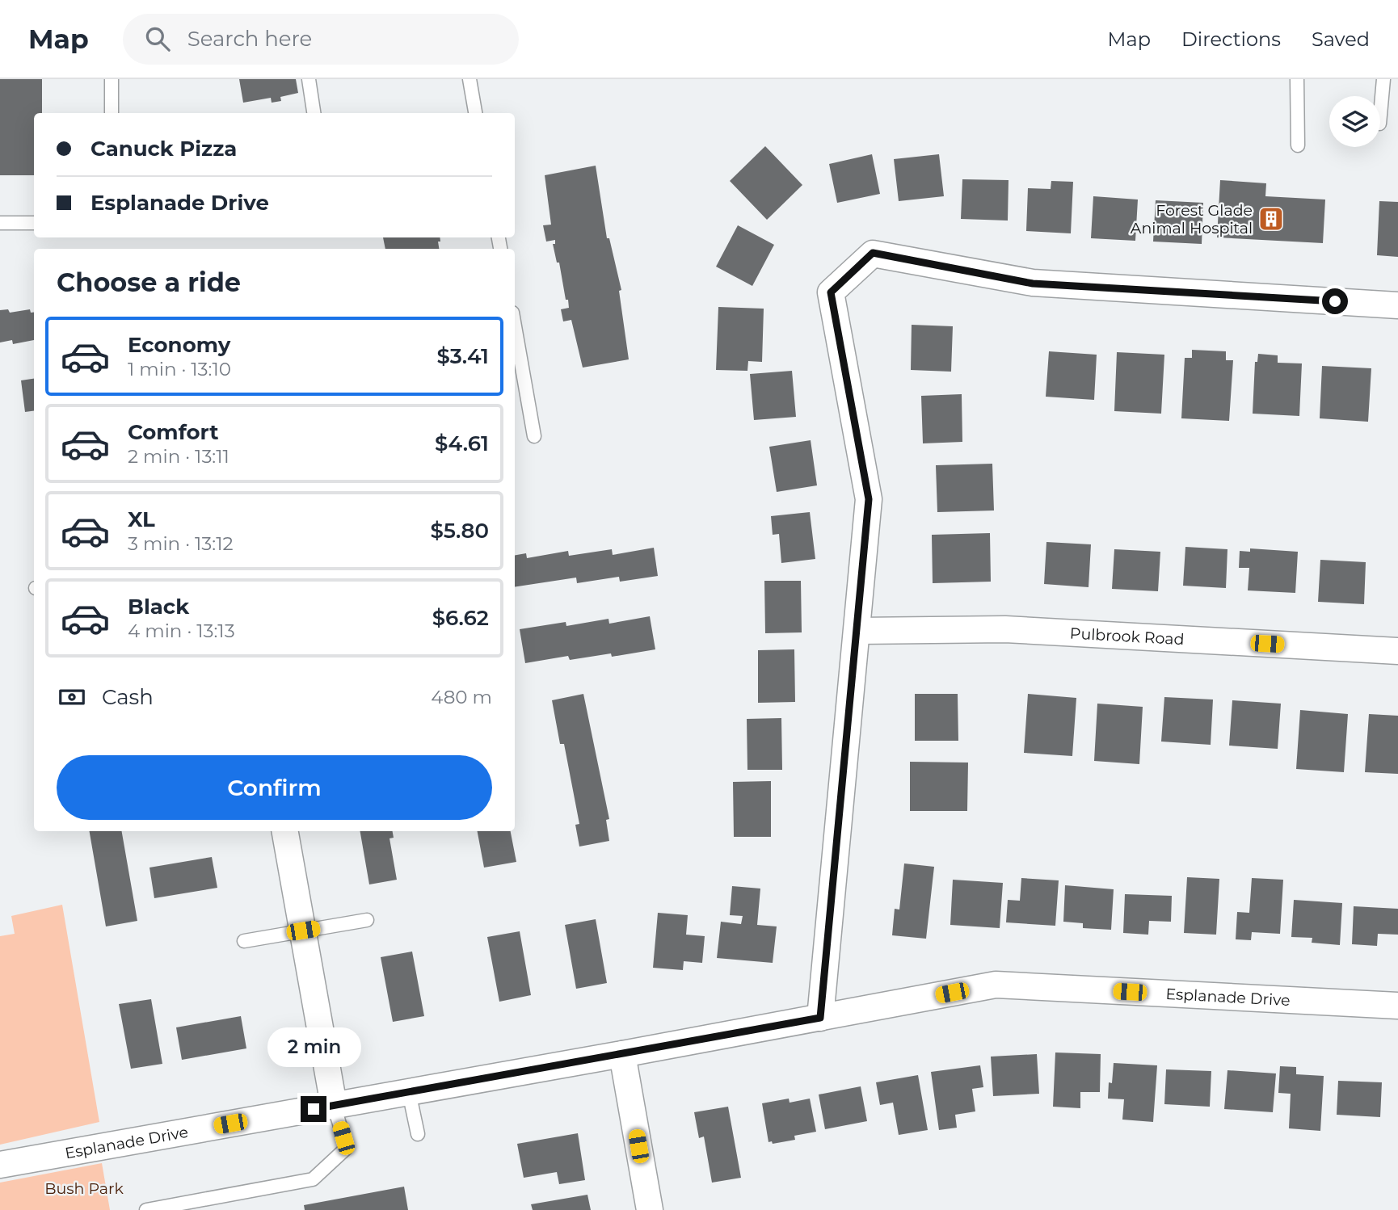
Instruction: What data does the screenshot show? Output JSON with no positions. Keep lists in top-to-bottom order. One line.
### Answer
{"streets":{"street":["Pulbrook Road","Esplanade Drive"]},"parks":["Bush Park"],"places":{"building":["Forest Glade Animal Hospital"]},"page":{"header":"Map","search":"Search here","nav":["Map","Directions","Saved"],"banner":["Canuck Pizza","Esplanade Drive"],"heading":"Choose a ride","list":[{"name":"Economy","note":"1 min · 13:10","value":"$3.41"},{"name":"Comfort","note":"2 min · 13:11","value":"$4.61"},{"name":"XL","note":"3 min · 13:12","value":"$5.80"},{"name":"Black","note":"4 min · 13:13","value":"$6.62"}],"pay":["Cash","480 m"],"buttons":"Confirm","bubble":"2 min"}}
